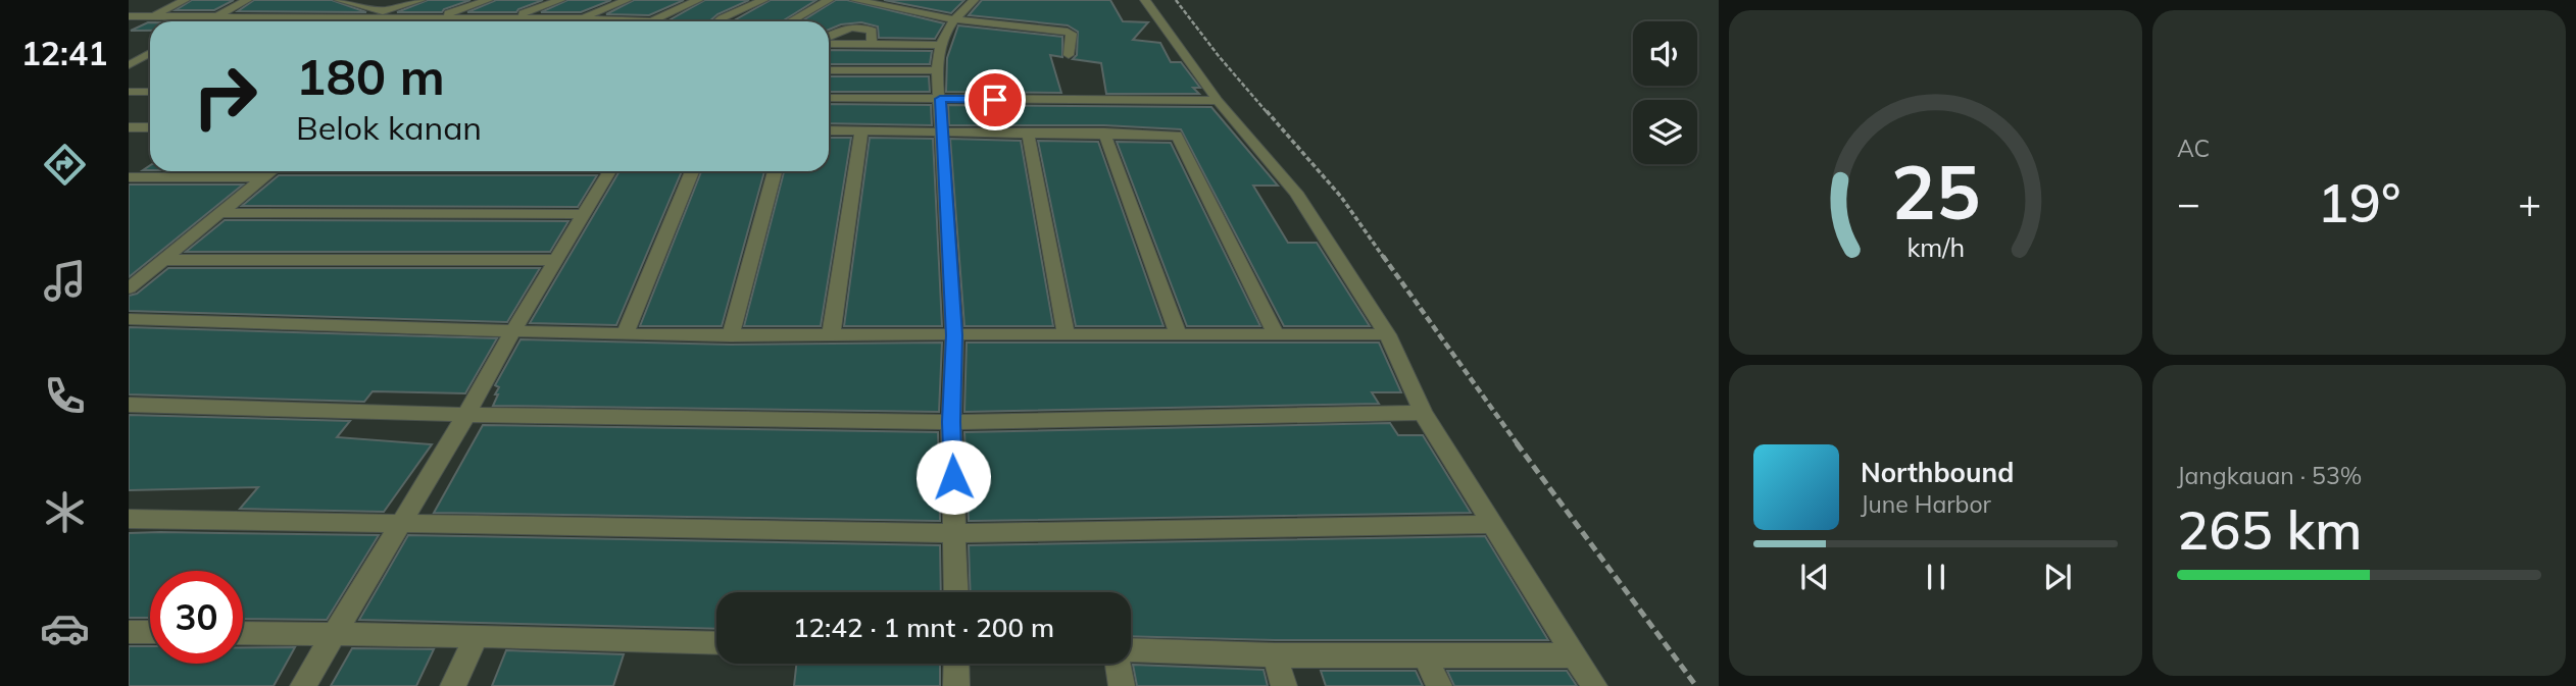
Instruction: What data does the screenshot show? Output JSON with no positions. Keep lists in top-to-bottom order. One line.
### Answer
{"page":{"tabs":"12:41","tile":["AC",["Jangkauan · 53%","265 km"]],"turn":["180 m","Belok kanan"],"heat":["−","19°","+"],"song":["Northbound","June Harbor"],"limit":"30","trip":"12:42 · 1 mnt · 200 m","gauge":["25","km/h"]}}
